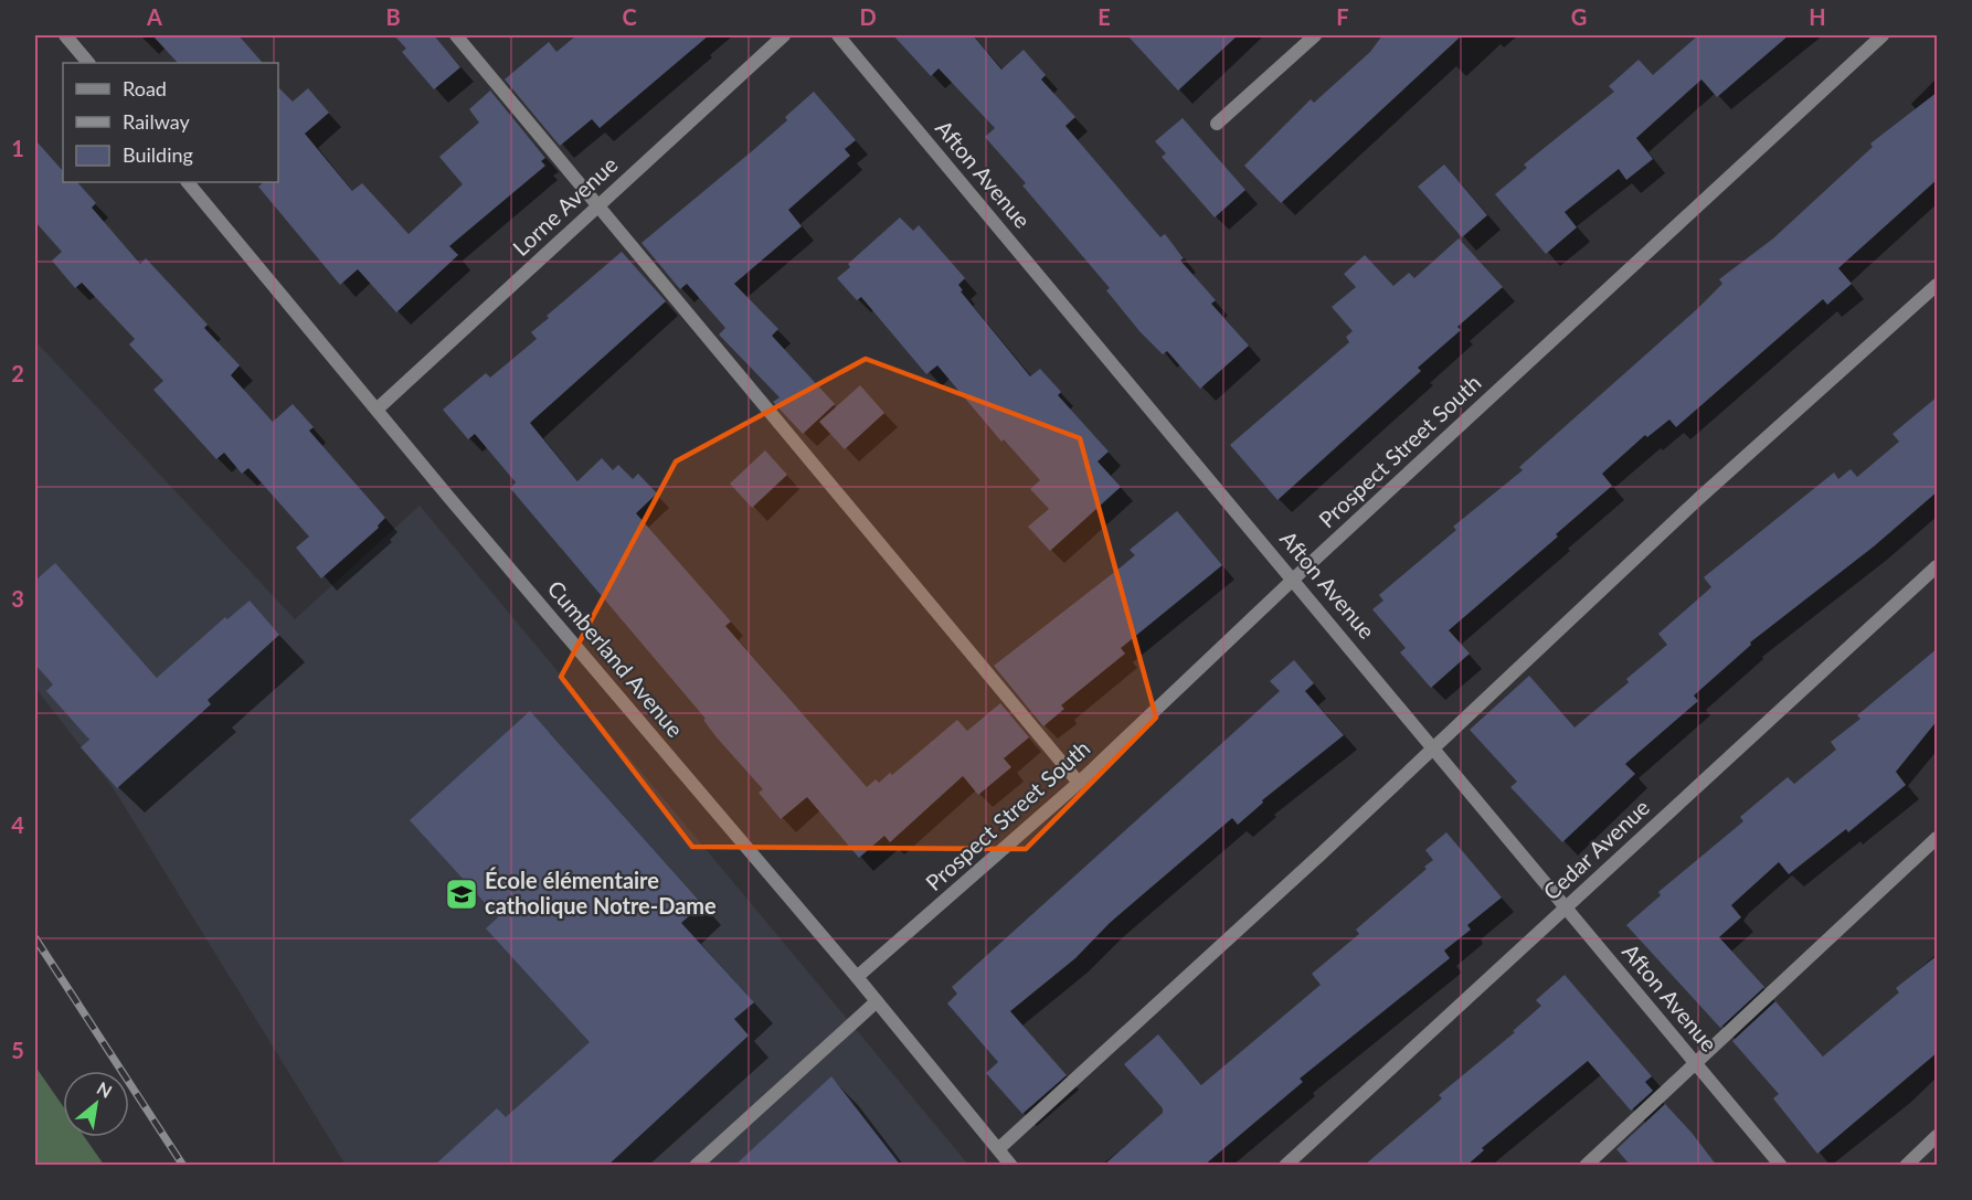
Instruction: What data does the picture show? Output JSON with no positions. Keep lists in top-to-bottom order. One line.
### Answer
{"streets":{"street":["Afton Avenue","Lorne Avenue","Prospect Street South","Cumberland Avenue","Cedar Avenue"]},"crossings":[["Afton Avenue","Prospect Street South"],["Afton Avenue","Cedar Avenue"],["Lorne Avenue","Cumberland Avenue"],["Prospect Street South","Cumberland Avenue"]],"places":{"school or university":["École élémentaire catholique Notre-Dame"]},"legend":["Road","Railway","Building"],"north":"top right","grid":{"columns":["A","B","C","D","E","F","G","H"],"rows":["1","2","3","4","5"]}}
